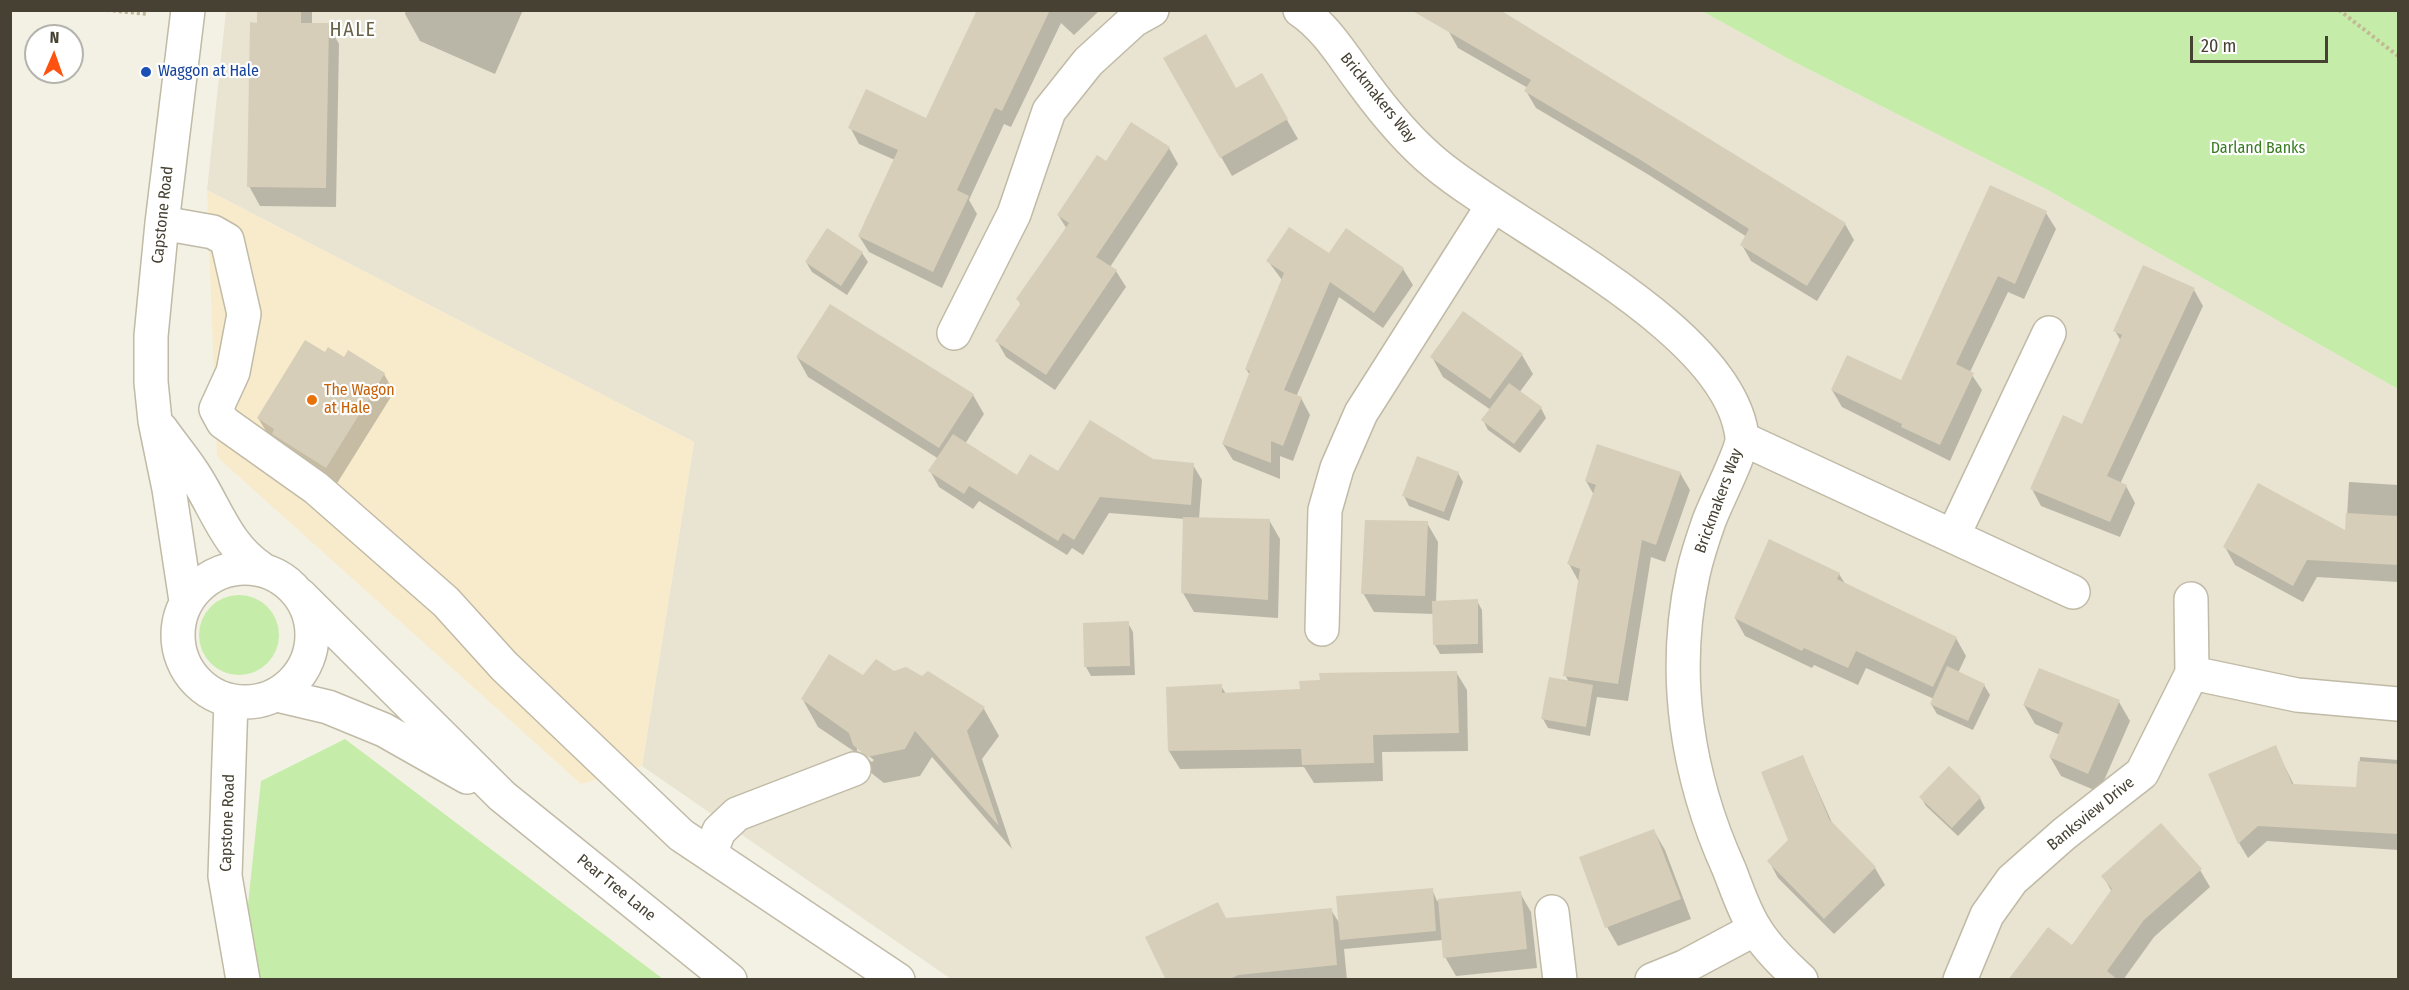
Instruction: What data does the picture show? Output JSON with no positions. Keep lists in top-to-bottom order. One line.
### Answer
{"streets":{"street":["Brickmakers Way","Capstone Road","Banksview Drive","Pear Tree Lane"]},"crossings":[["Capstone Road","Pear Tree Lane"]],"districts":["HALE"],"parks":["Darland Banks"],"places":["Waggon at Hale","The Wagon at Hale"],"scale_bar":"20 m","north":"top"}
